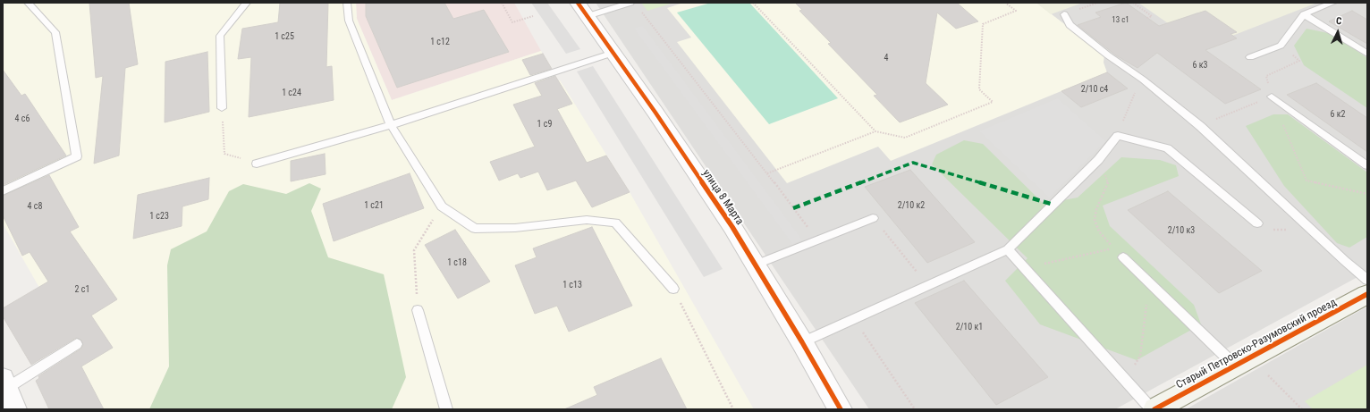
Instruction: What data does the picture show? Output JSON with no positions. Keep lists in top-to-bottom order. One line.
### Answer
{"streets":{"street":["улица 8 Марта","Старый Петровско-Разумовский проезд"]},"house_numbers":["13 с1","1 с25","1 с12","4","6 к3","2/10 с4","1 с24","6 к2","4 с6","1 с9","1 с21","2/10 к2","4 с8","1 с23","2/10 к3","1 с18","1 с13","2 с1","2/10 к1"],"north":"top"}
